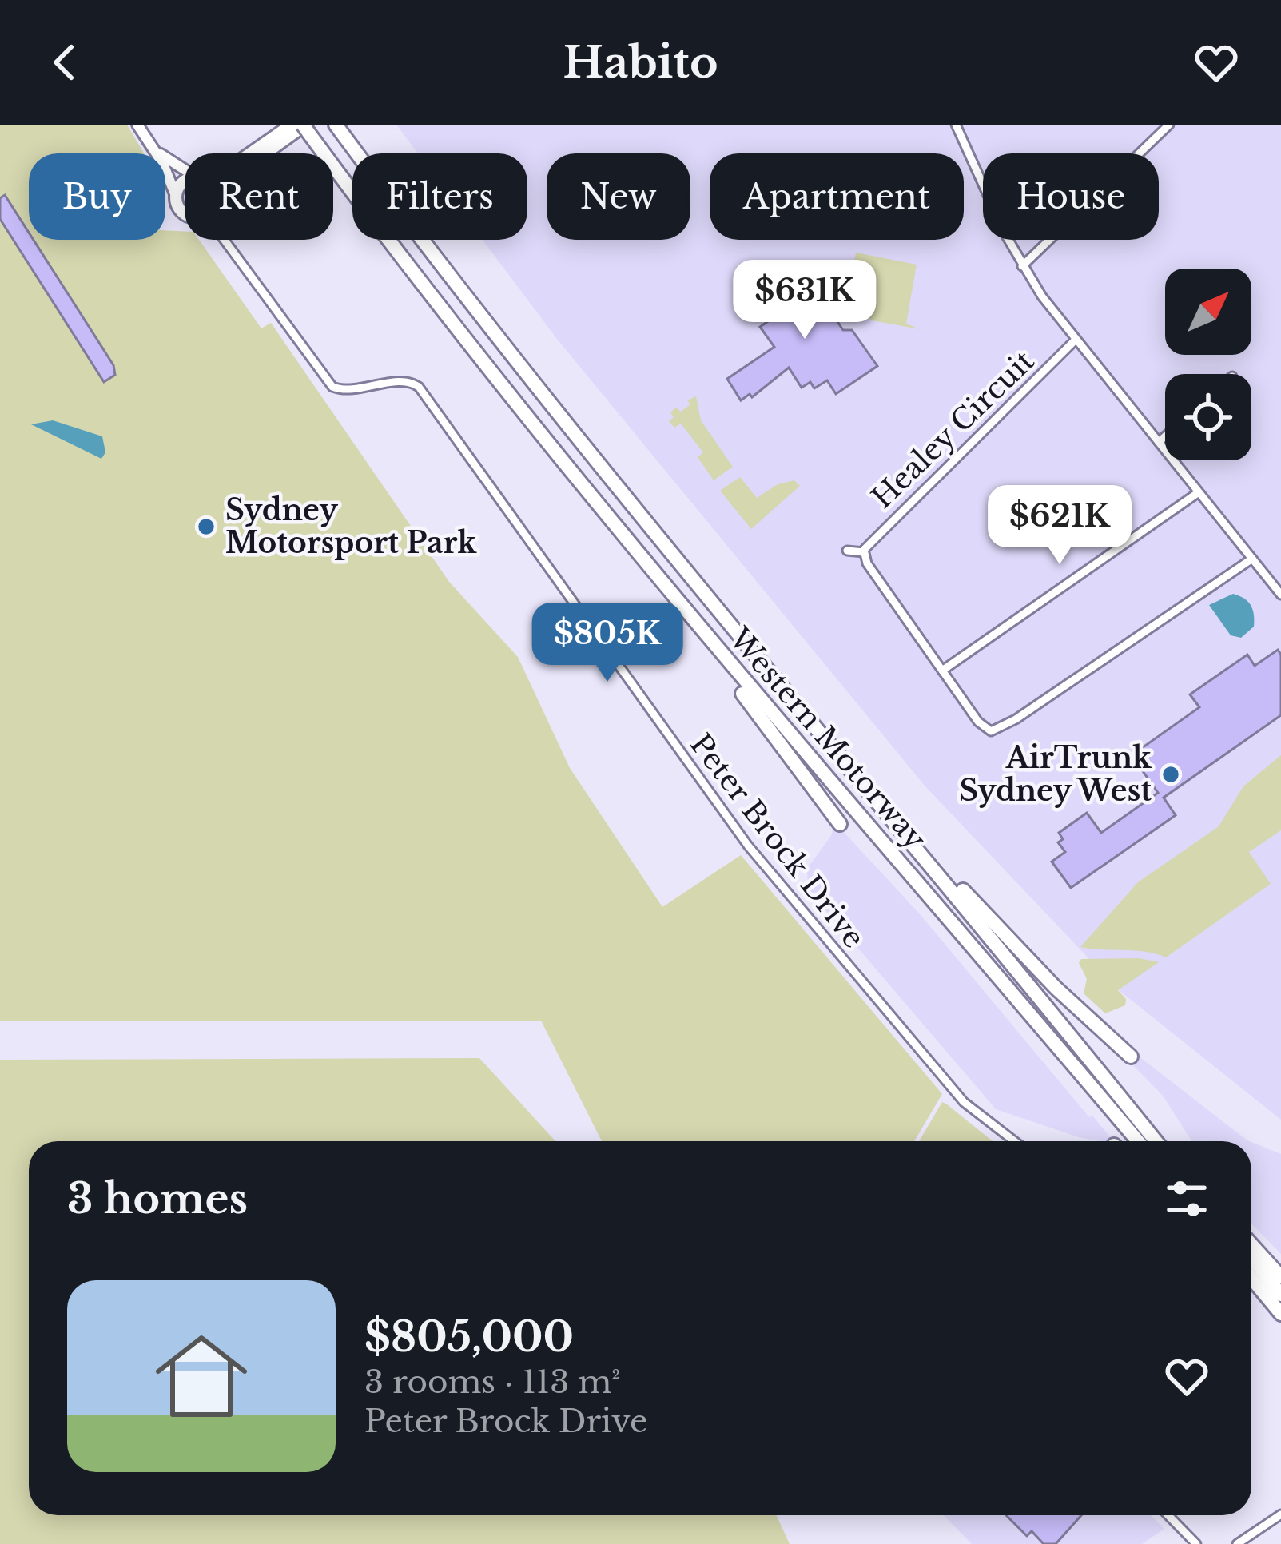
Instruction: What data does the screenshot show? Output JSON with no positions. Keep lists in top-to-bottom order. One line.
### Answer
{"streets":{"highway":["Western Motorway"],"street":["Healey Circuit","Peter Brock Drive"]},"places":["Sydney Motorsport Park","AirTrunk Sydney West"],"north":"top right","page":{"header":"Habito","chip":["Buy","Rent","Filters","New","Apartment","House"],"price":["$631K","$621K","$805K"],"heading":"3 homes","list":[{"name":"$805,000","note":"3 rooms · 113 m² · Peter Brock Drive"}]}}
